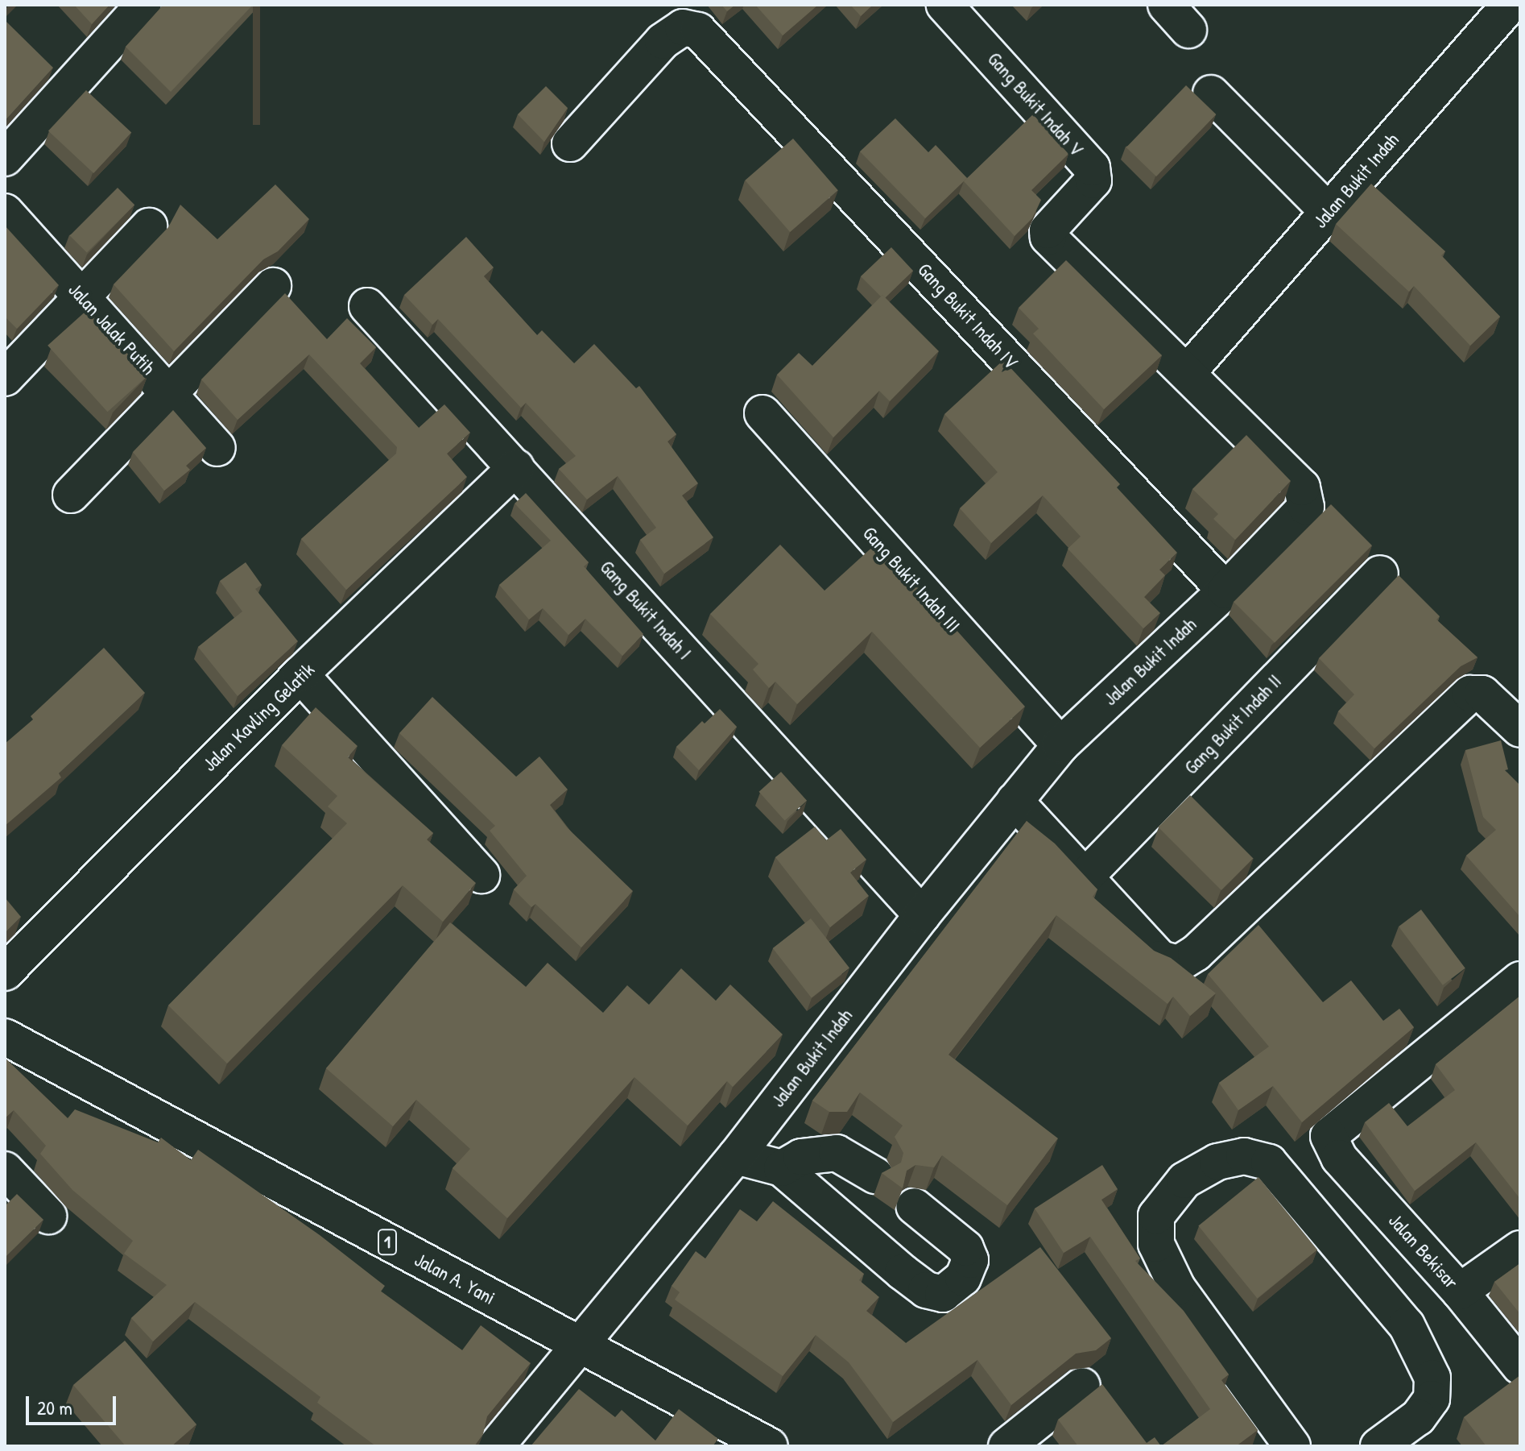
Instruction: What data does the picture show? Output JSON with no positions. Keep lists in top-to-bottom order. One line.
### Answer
{"streets":{"main road":["Gang Bukit Indah V","Jalan Bukit Indah","Gang Bukit Indah IV","Jalan Jalak Putih","Gang Bukit Indah III","Gang Bukit Indah I","Jalan Kavling Gelatik","Gang Bukit Indah II","1","Jalan Bekisar","Jalan A. Yani"]},"crossings":[["Gang Bukit Indah V","Jalan Bukit Indah"],["Jalan Bukit Indah","Gang Bukit Indah IV"],["Jalan Bukit Indah","Gang Bukit Indah III"],["Jalan Bukit Indah","Gang Bukit Indah I"],["Jalan Bukit Indah","Jalan A. Yani"],["Gang Bukit Indah I","Jalan Kavling Gelatik"]],"scale_bar":"20 m"}
